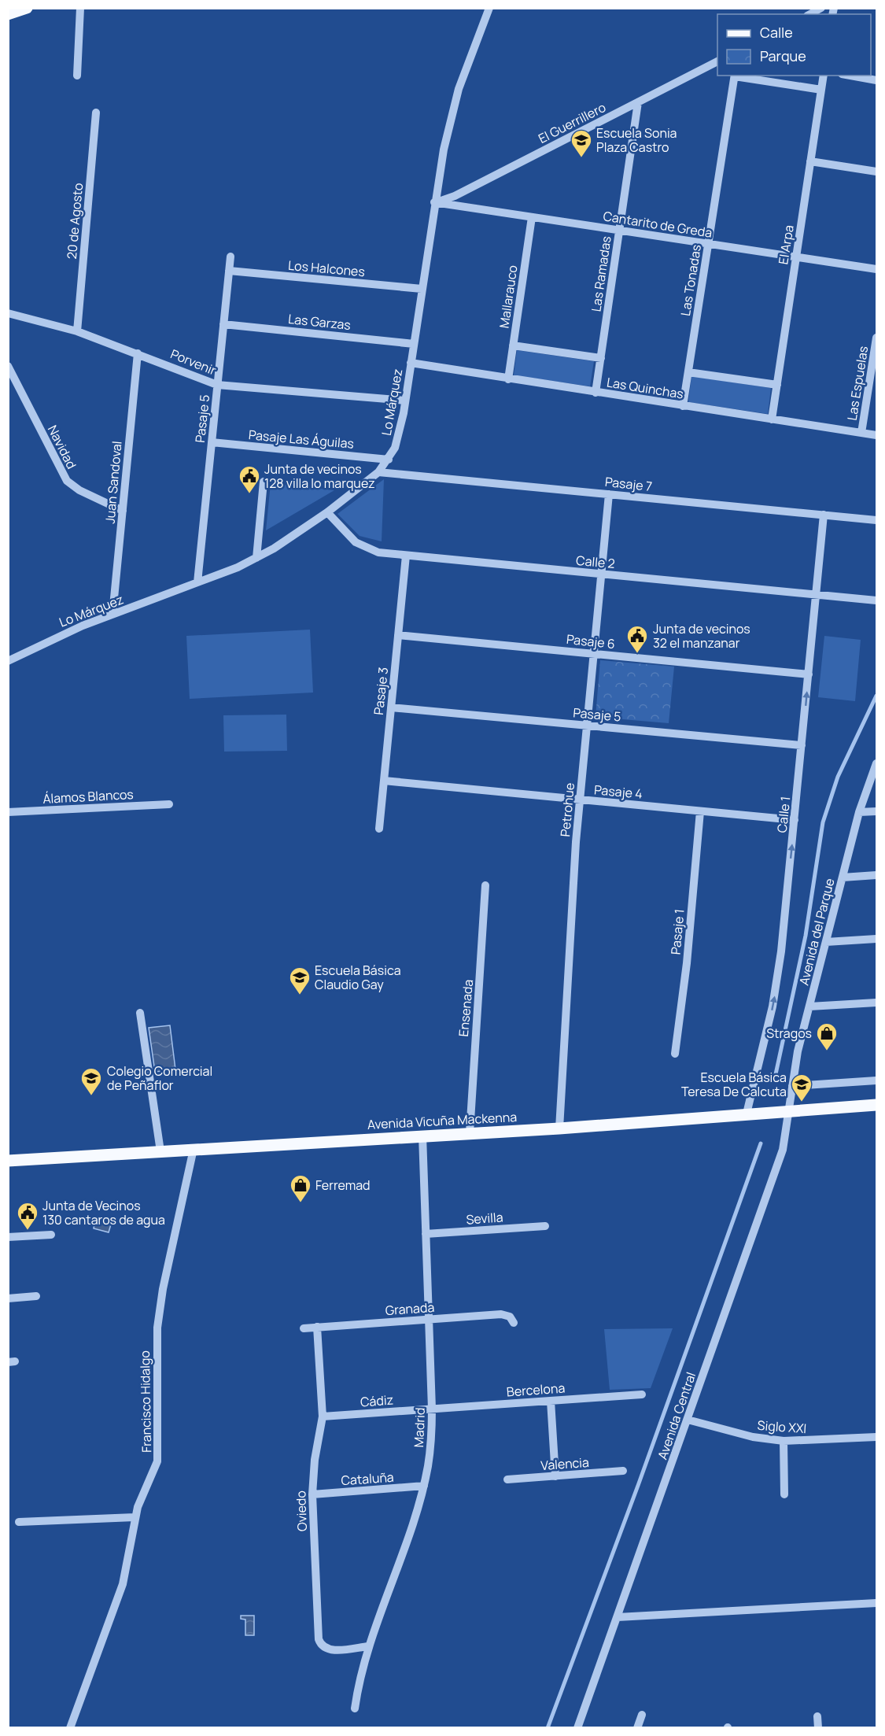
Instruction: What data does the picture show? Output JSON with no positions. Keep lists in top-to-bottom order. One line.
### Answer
{"streets":{"main road":["Avenida Vicuña Mackenna"],"street":["El Guerrillero","20 de Agosto","Cantarito de Greda","El Arpa","Los Halcones","Las Ramadas","Las Tonadas","Mallarauco","Las Garzas","Porvenir","Las Espuelas","Las Quinchas","Lo Márquez","Pasaje 5","Pasaje Las Águilas","Navidad","Juan Sandoval","Pasaje 7","Calle 2","Pasaje 6","Pasaje 3","Pasaje 4","Álamos Blancos","Petrohue","Calle 1","Pasaje 1","Avenida del Parque","Ensenada","Sevilla","Granada","Bercelona","Cádiz","Francisco Hidalgo","Avenida Central","Siglo XXI","Madrid","Valencia","Cataluña","Oviedo"]},"crossings":[["El Guerrillero","Cantarito de Greda"],["El Guerrillero","Las Ramadas"],["El Guerrillero","Lo Márquez"],["20 de Agosto","Porvenir"],["Cantarito de Greda","El Arpa"],["Cantarito de Greda","Las Ramadas"],["Cantarito de Greda","Las Tonadas"],["Cantarito de Greda","Mallarauco"],["Cantarito de Greda","Lo Márquez"],["El Arpa","Las Quinchas"],["Los Halcones","Lo Márquez"],["Los Halcones","Pasaje 5"],["Las Ramadas","Las Quinchas"],["Las Tonadas","Las Quinchas"],["Mallarauco","Las Quinchas"],["Las Garzas","Lo Márquez"],["Las Garzas","Pasaje 5"],["Porvenir","Lo Márquez"],["Porvenir","Pasaje 5"],["Porvenir","Juan Sandoval"],["Las Espuelas","Las Quinchas"],["Las Quinchas","Lo Márquez"],["Lo Márquez","Pasaje 5"],["Lo Márquez","Pasaje Las Águilas"],["Lo Márquez","Juan Sandoval"],["Lo Márquez","Pasaje 7"],["Lo Márquez","Calle 2"],["Pasaje 5","Pasaje Las Águilas"],["Pasaje 5","Pasaje 3"],["Pasaje 5","Petrohue"],["Pasaje 5","Calle 1"],["Navidad","Juan Sandoval"],["Pasaje 7","Petrohue"],["Pasaje 7","Calle 1"],["Calle 2","Pasaje 3"],["Calle 2","Petrohue"],["Calle 2","Calle 1"],["Pasaje 6","Pasaje 3"],["Pasaje 6","Petrohue"],["Pasaje 6","Calle 1"],["Pasaje 3","Pasaje 4"],["Pasaje 4","Petrohue"],["Pasaje 4","Calle 1"],["Pasaje 4","Pasaje 1"],["Petrohue","Avenida Vicuña Mackenna"],["Calle 1","Avenida Vicuña Mackenna"],["Avenida del Parque","Avenida Vicuña Mackenna"],["Avenida del Parque","Avenida Central"],["Ensenada","Avenida Vicuña Mackenna"],["Avenida Vicuña Mackenna","Francisco Hidalgo"],["Avenida Vicuña Mackenna","Avenida Central"],["Avenida Vicuña Mackenna","Madrid"],["Sevilla","Madrid"],["Granada","Madrid"],["Granada","Oviedo"],["Bercelona","Cádiz"],["Bercelona","Madrid"],["Cádiz","Madrid"],["Cádiz","Oviedo"],["Avenida Central","Siglo XXI"],["Madrid","Cataluña"],["Madrid","Oviedo"],["Cataluña","Oviedo"]],"one_way":["Calle 1"],"places":{"school or university":["Escuela Sonia Plaza Castro","Escuela Básica Claudio Gay","Colegio Comercial de Peñaflor","Escuela Básica Teresa De Calcuta"],"public building":["Junta de vecinos 128 villa lo marquez","Junta de vecinos 32 el manzanar","Junta de Vecinos 130 cantaros de agua"],"shop":["Stragos","Ferremad"]},"legend":["Calle","Parque"]}
